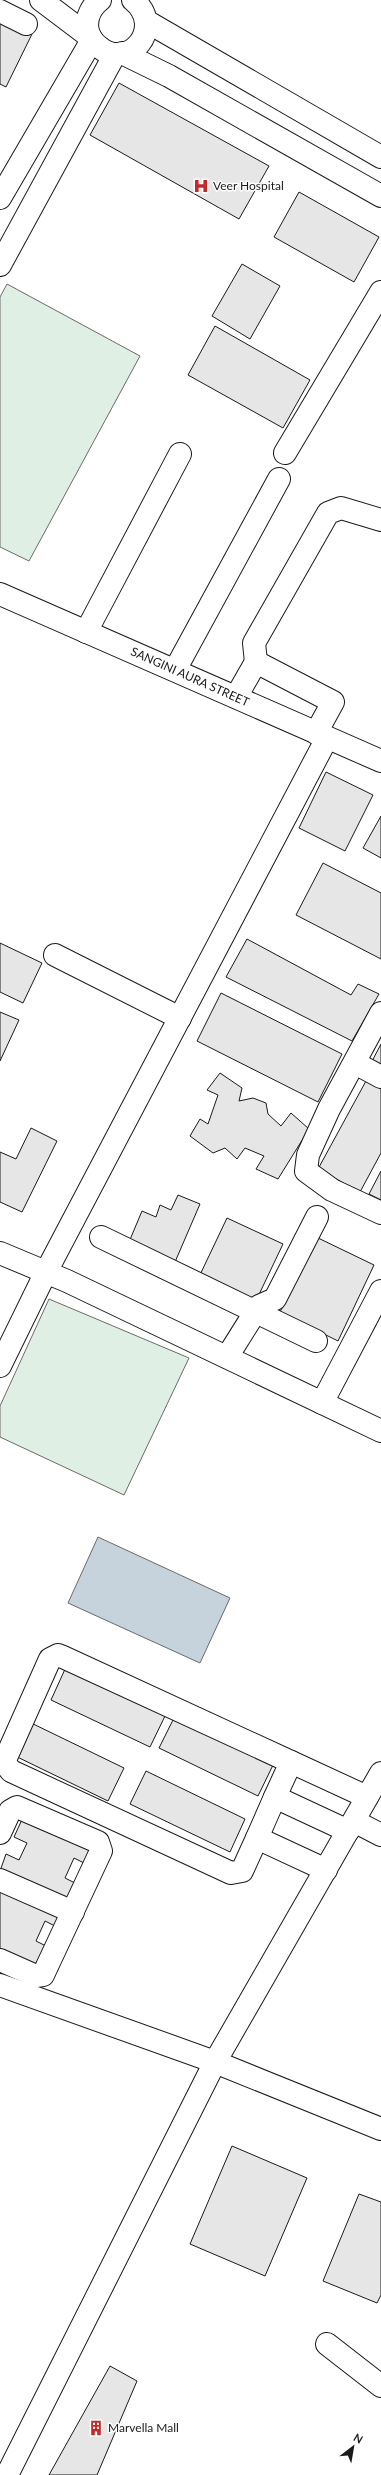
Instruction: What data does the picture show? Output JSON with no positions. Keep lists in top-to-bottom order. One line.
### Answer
{"streets":{"street":["SANGINI AURA STREET"]},"places":{"hospital":["Veer Hospital"],"building":["Marvella Mall"]},"north":"top right"}
